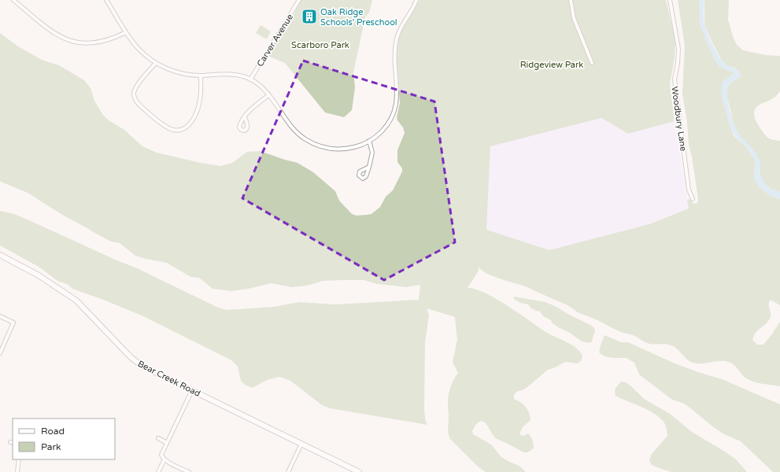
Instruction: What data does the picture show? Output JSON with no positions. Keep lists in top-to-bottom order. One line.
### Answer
{"streets":{"street":["Carver Avenue","Woodbury Lane","Bear Creek Road"]},"parks":["Scarboro Park","Ridgeview Park"],"places":{"building":["Oak Ridge Schools' Preschool"]},"legend":["Road","Park"]}
